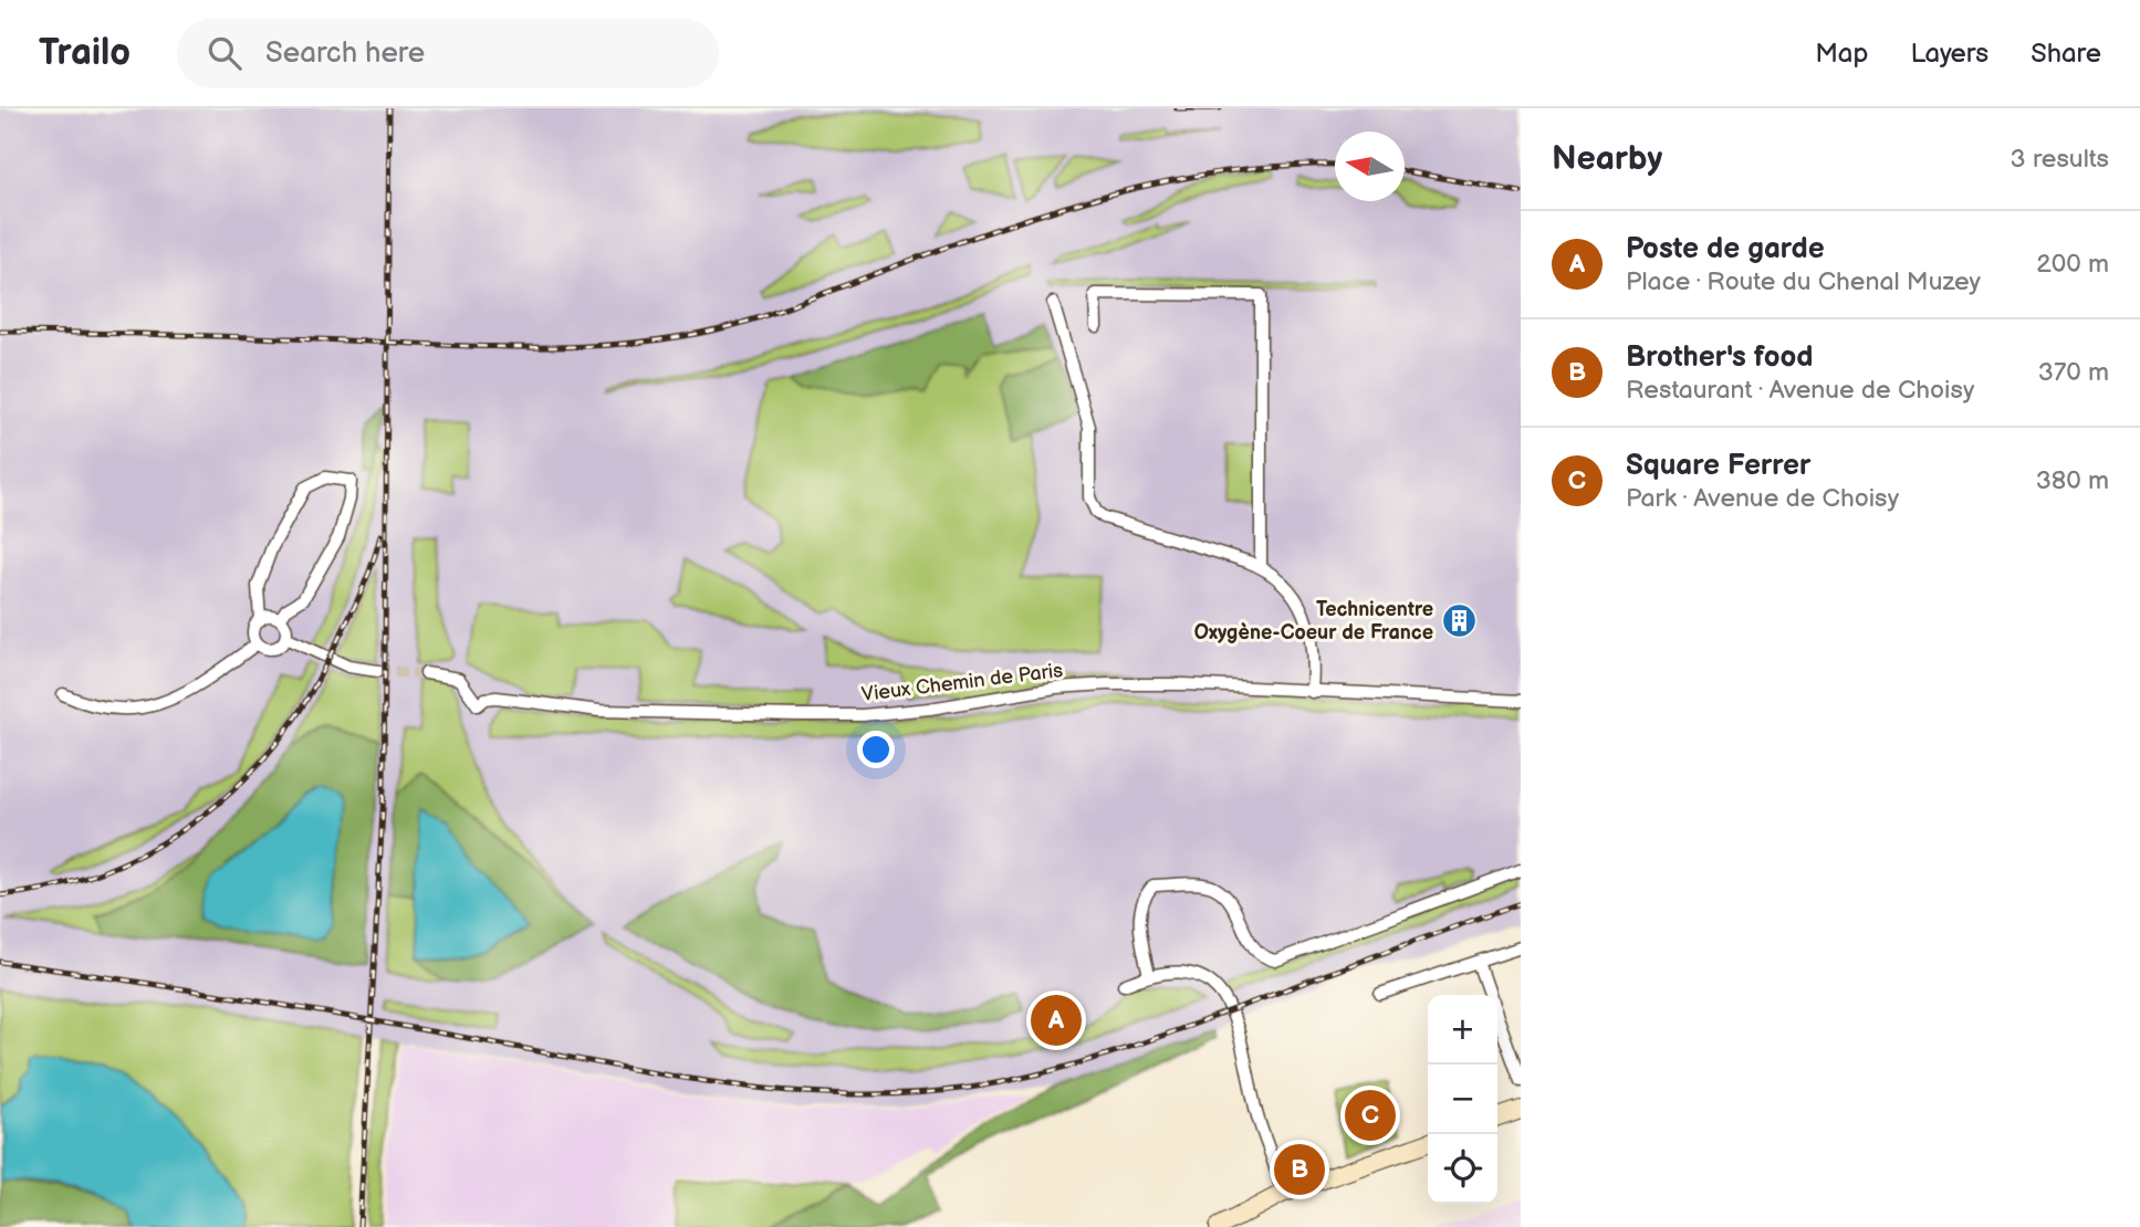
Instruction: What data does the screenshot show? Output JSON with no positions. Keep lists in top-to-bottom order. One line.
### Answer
{"streets":{"street":["Vieux Chemin de Paris"]},"places":{"building":["Technicentre Oxygène-Coeur de France"]},"north":"left","page":{"header":"Trailo","search":"Search here","nav":["Map","Layers","Share"],"heading":["Nearby","3 results"],"list":[{"mark":"A","name":"Poste de garde","note":"Place · Route du Chenal Muzey","value":"200 m"},{"mark":"B","name":"Brother's food","note":"Restaurant · Avenue de Choisy","value":"370 m"},{"mark":"C","name":"Square Ferrer","note":"Park · Avenue de Choisy","value":"380 m"}],"pins":["A","C","B"],"map_buttons":["+","−"]}}
